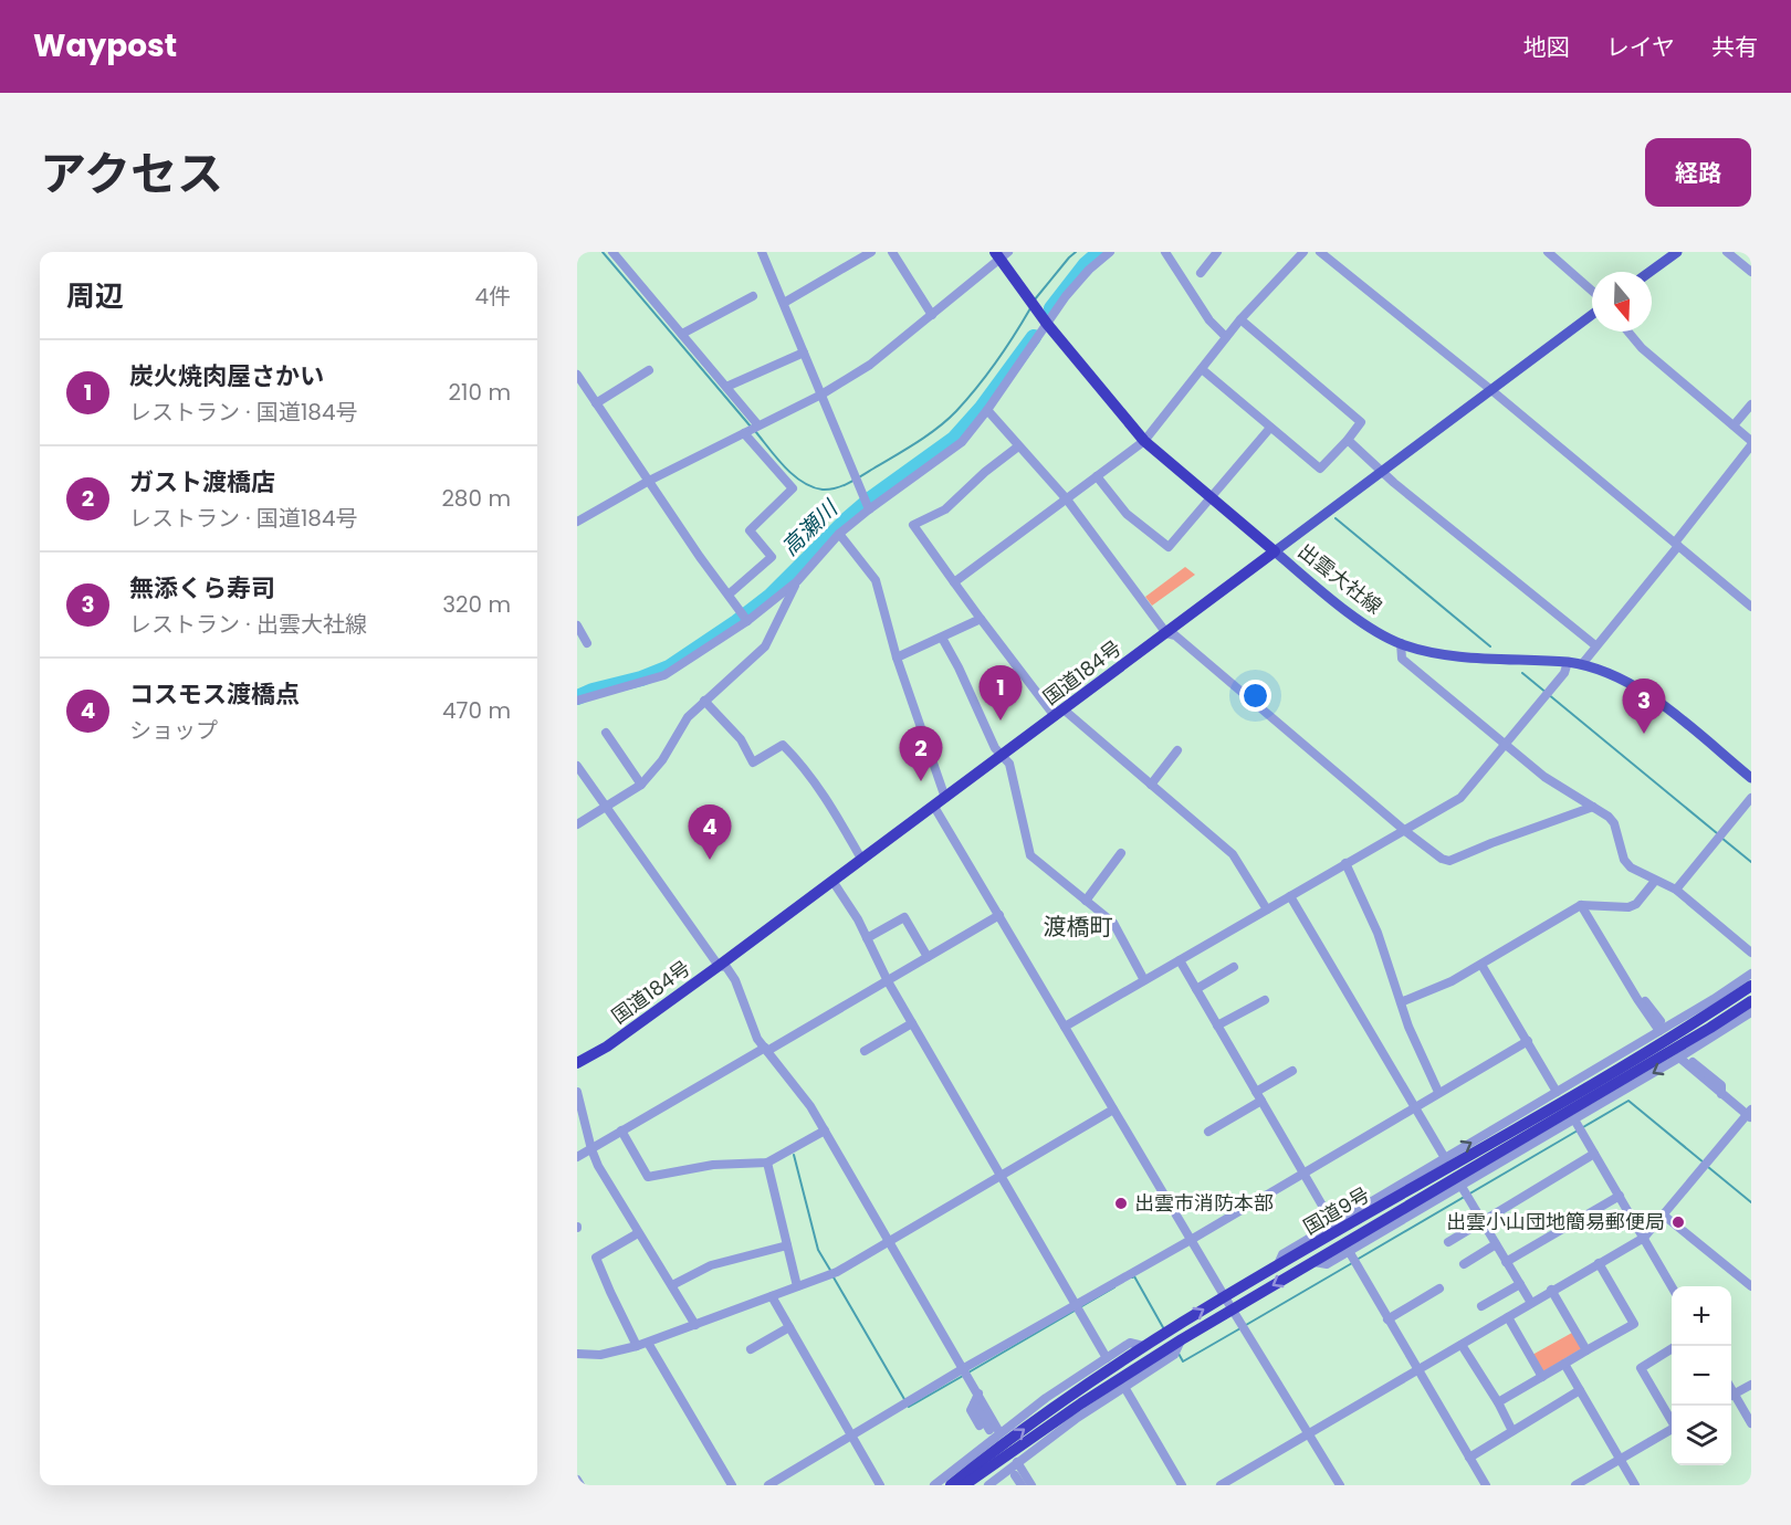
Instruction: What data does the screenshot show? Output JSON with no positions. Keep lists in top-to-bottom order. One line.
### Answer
{"streets":{"highway":["国道184号","国道9号"],"main road":["出雲大社線"]},"crossings":[["出雲大社線","国道184号"]],"districts":["渡橋町"],"water":["高瀬川"],"places":["出雲市消防本部","出雲小山団地簡易郵便局"],"north":"bottom","page":{"header":"Waypost","nav":["地図","レイヤ","共有"],"title":"アクセス","buttons":"経路","heading":["周辺","4件"],"list":[{"mark":"1","name":"炭火焼肉屋さかい","note":"レストラン · 国道184号","value":"210 m"},{"mark":"2","name":"ガスト渡橋店","note":"レストラン · 国道184号","value":"280 m"},{"mark":"3","name":"無添くら寿司","note":"レストラン · 出雲大社線","value":"320 m"},{"mark":"4","name":"コスモス渡橋点","note":"ショップ","value":"470 m"}],"pins":["1","3","2","4"],"map_buttons":["+","−"]}}
